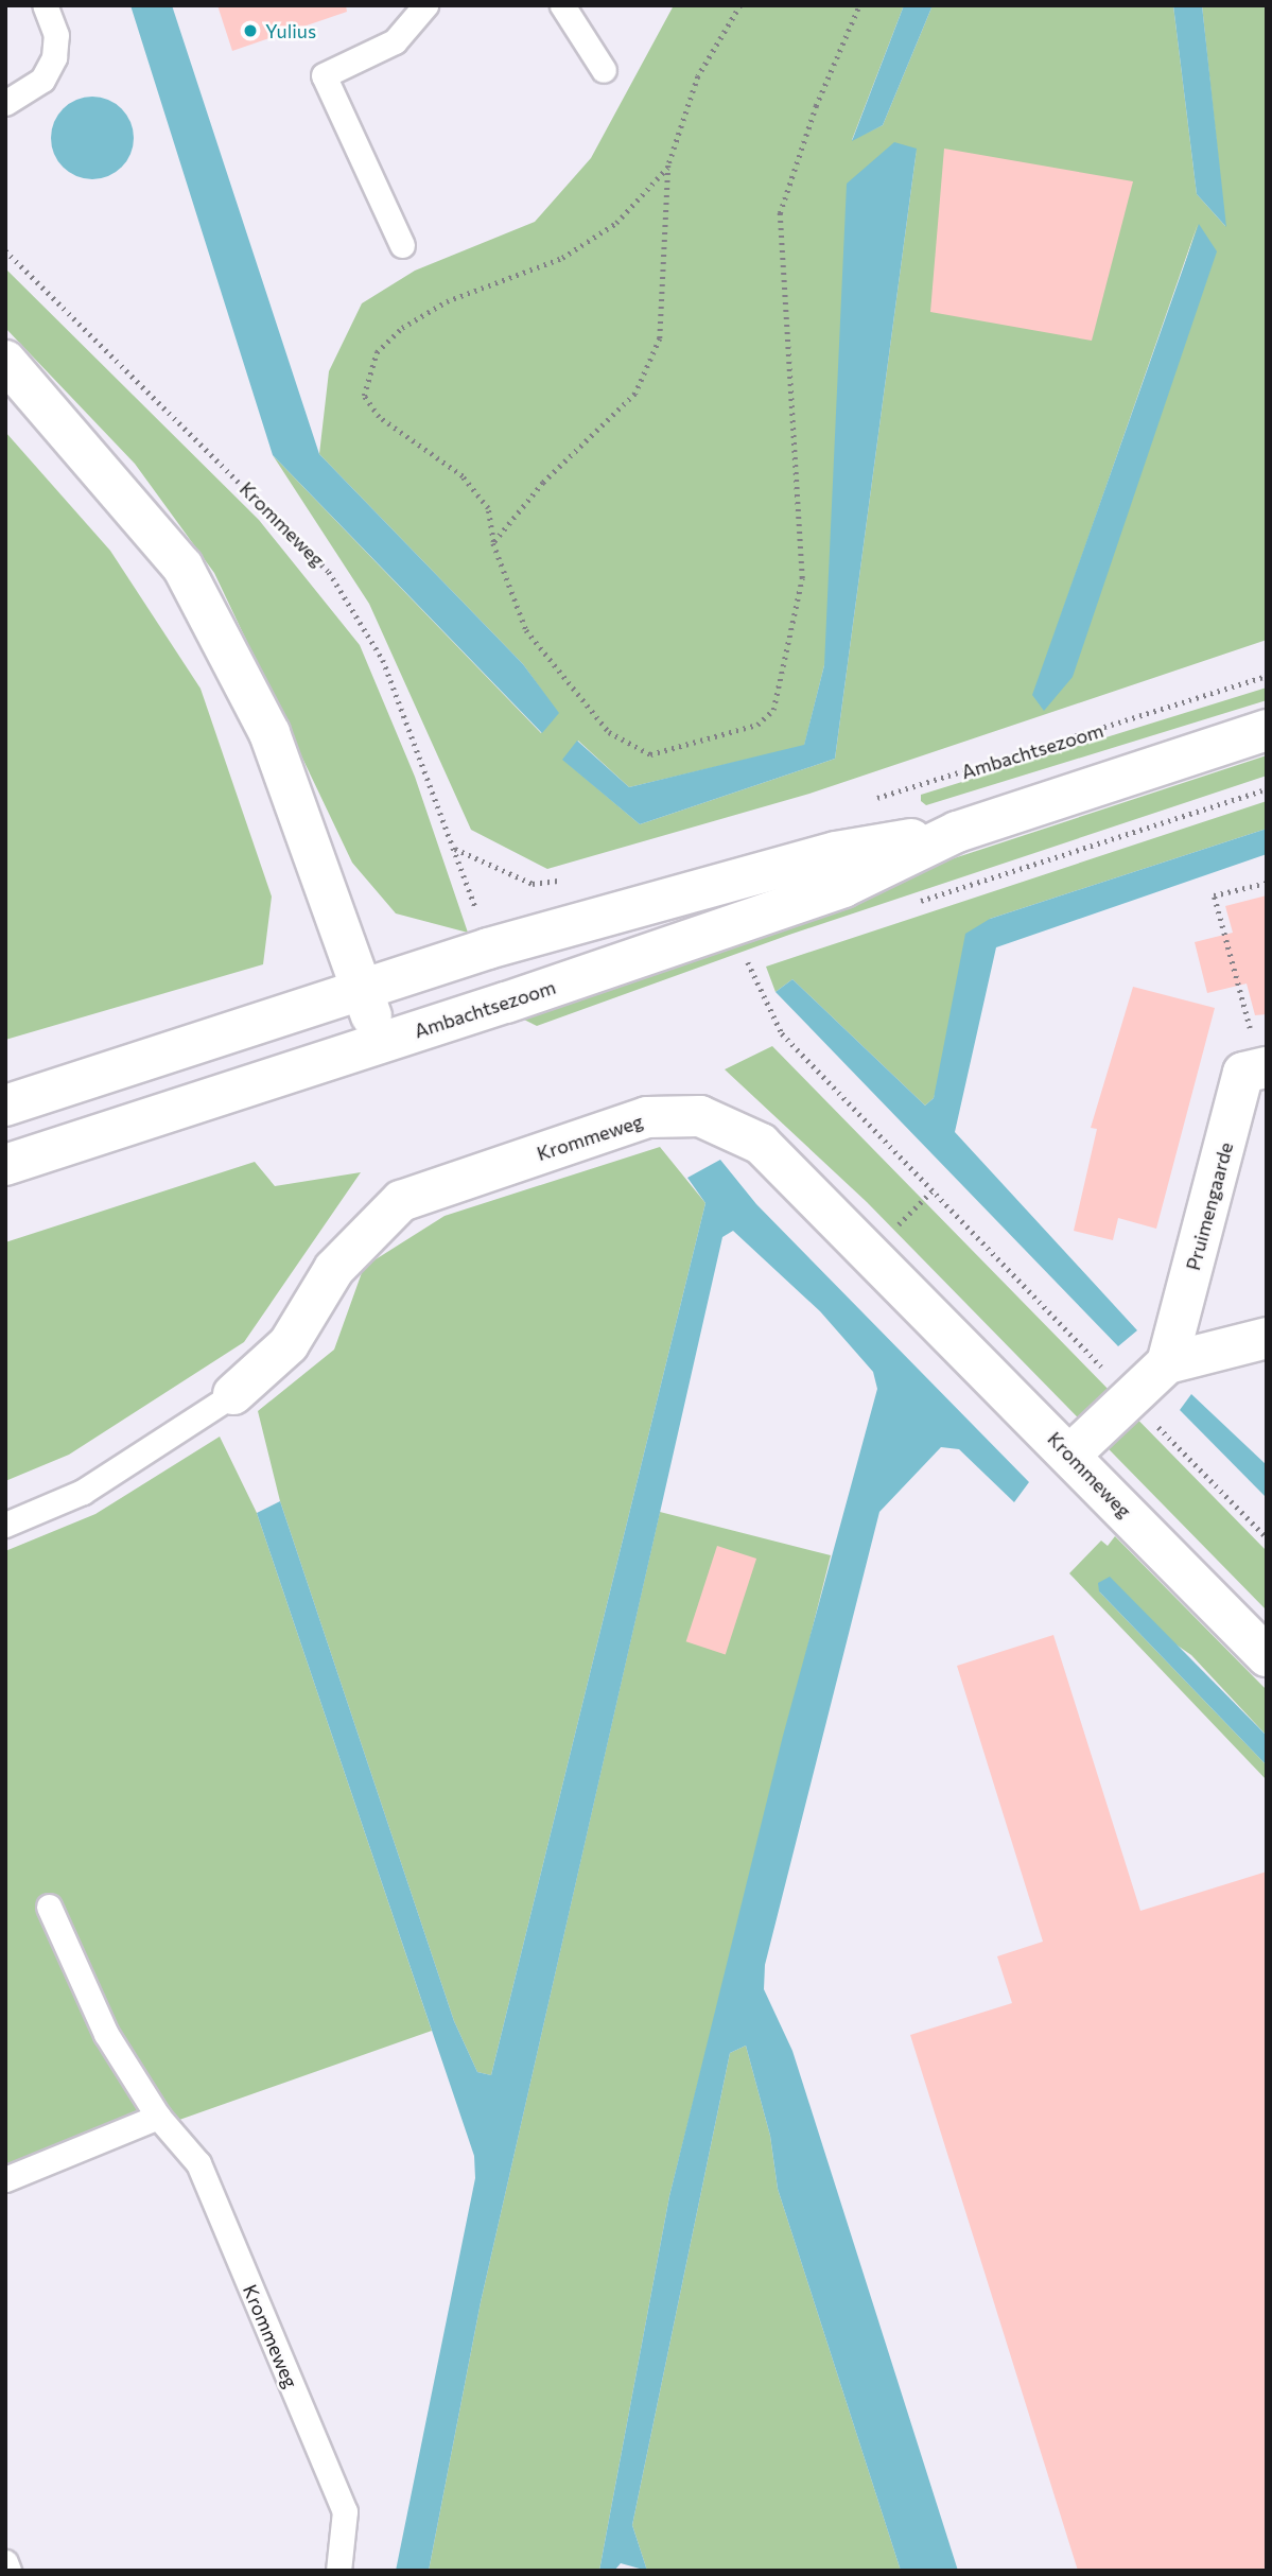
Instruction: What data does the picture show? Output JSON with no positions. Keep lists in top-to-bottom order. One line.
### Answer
{"streets":{"street":["Krommeweg","Ambachtsezoom","Pruimengaarde"]},"crossings":[["Krommeweg","Ambachtsezoom"]],"places":["Yulius"]}
